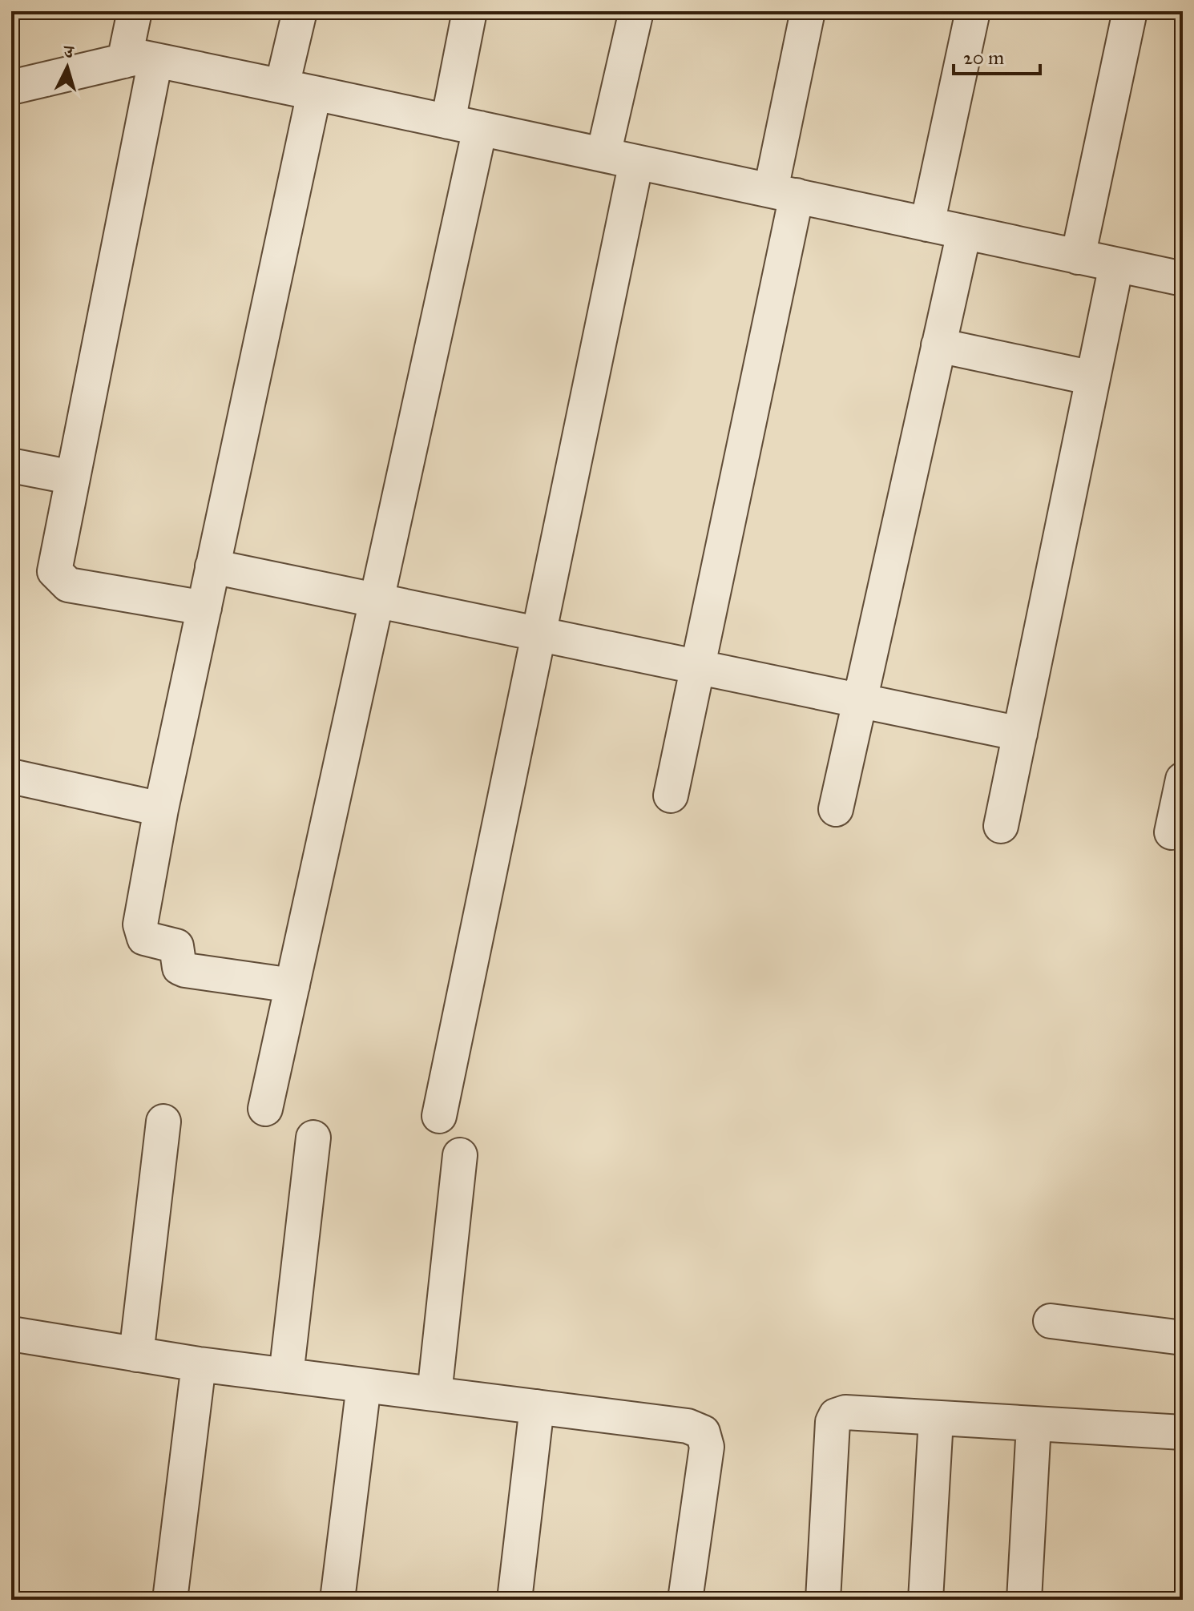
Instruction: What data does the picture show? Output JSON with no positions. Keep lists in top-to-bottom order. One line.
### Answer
{"scale_bar":"20 m","north":"top"}
